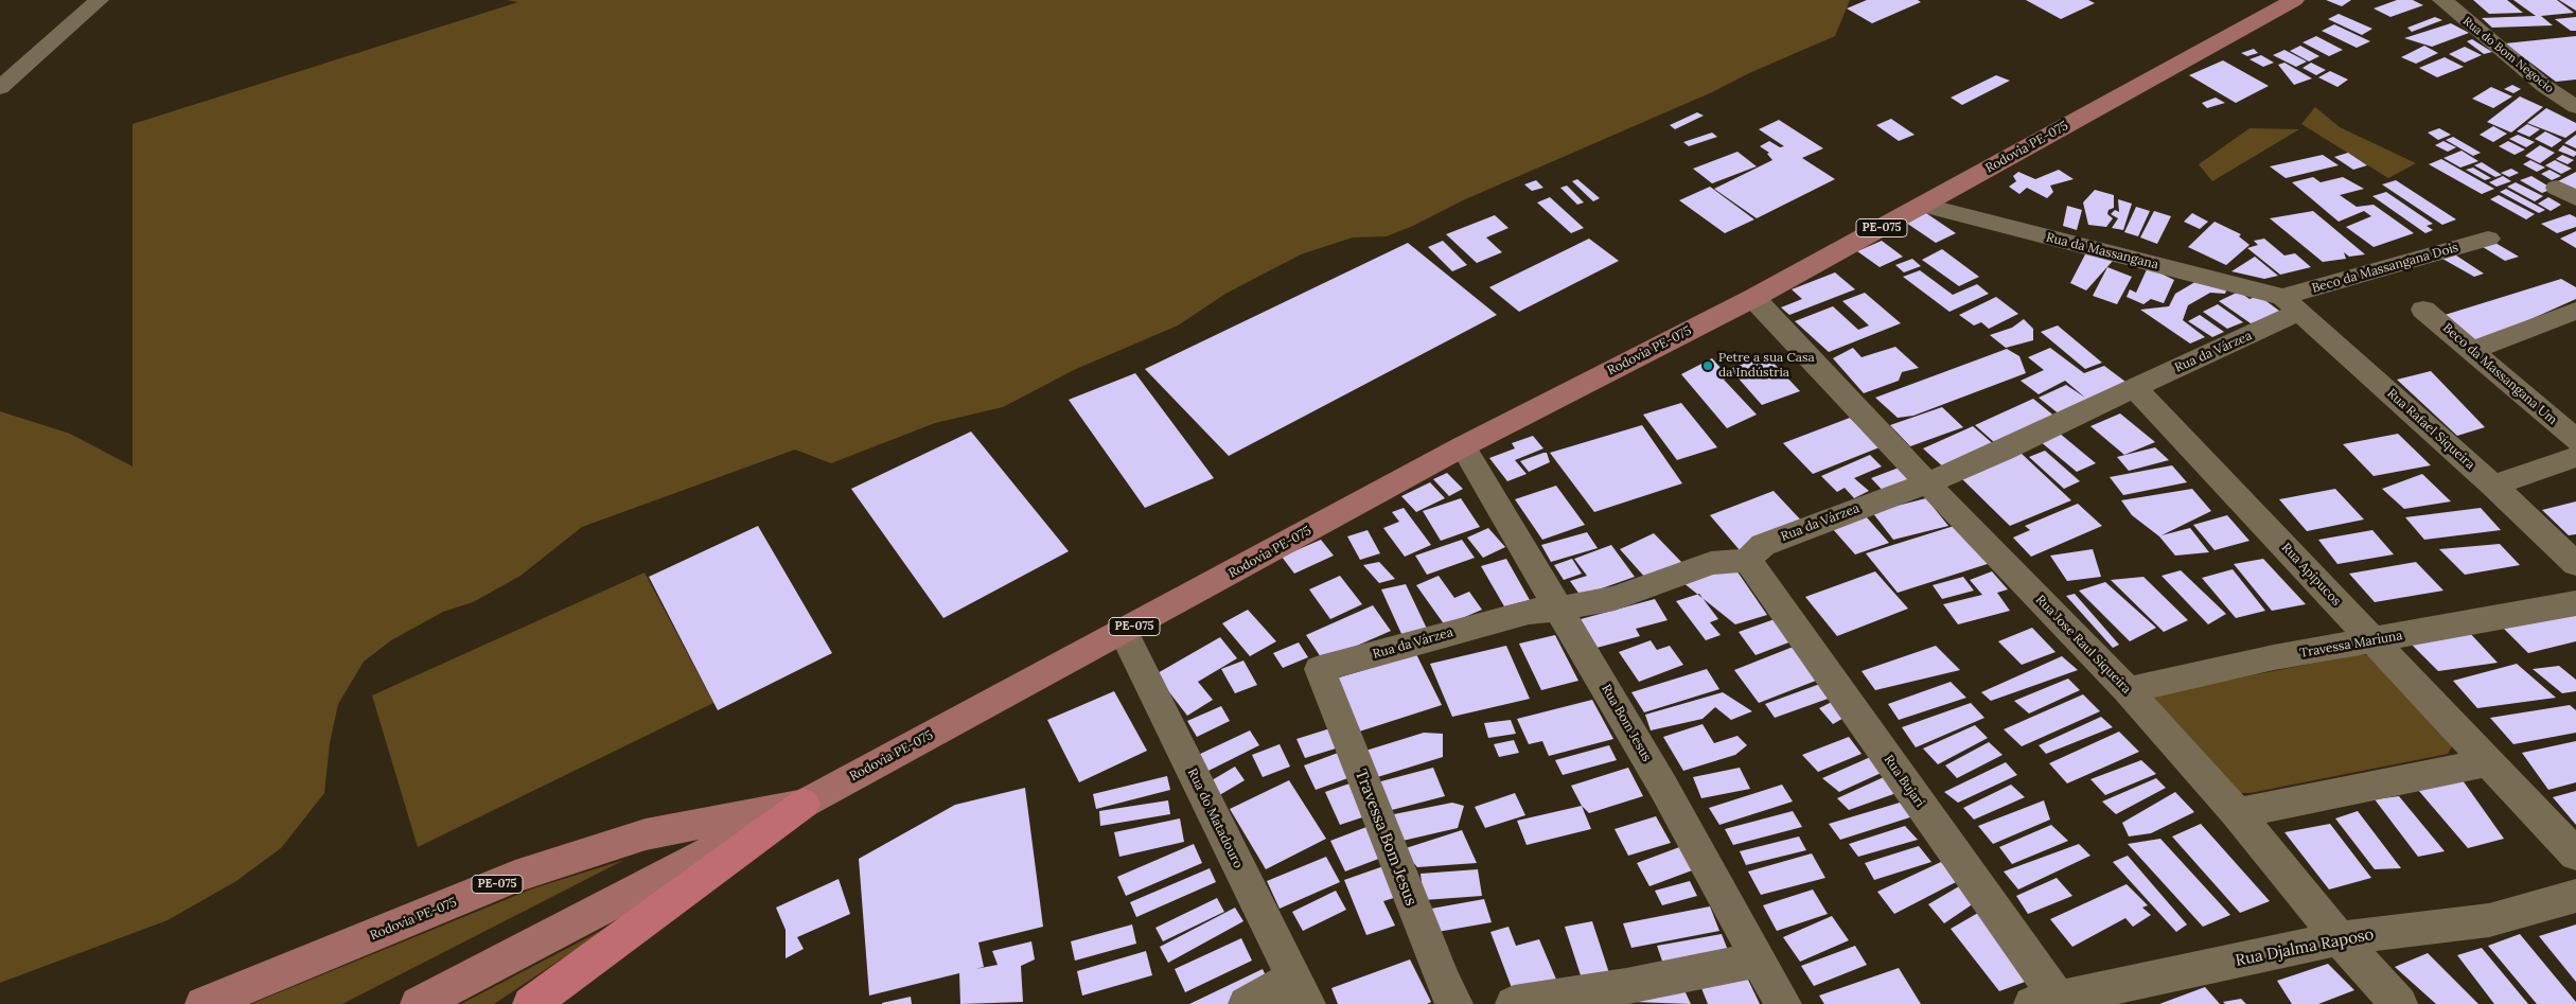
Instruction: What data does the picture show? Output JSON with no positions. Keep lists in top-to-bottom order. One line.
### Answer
{"streets":{"main road":["Rodovia PE-075","PE-075"],"street":["Rua do Bom Negocio","Rua da Massangana","Beco da Massangana Dois","Rua da Várzea","Beco da Massangana Um","Rua Rafael Siqueira","Rua Apipucos","Rua Jose Raul Siqueira","Travessa Mariuna","Rua Bom Jesus","Rua Bujari","Rua do Matadouro","Travessa Bom Jesus","Rua Djalma Raposo"]},"crossings":[["Rodovia PE-075","PE-075"],["Rodovia PE-075","Rua da Massangana"],["Rodovia PE-075","Rua Jose Raul Siqueira"],["Rodovia PE-075","Rua Bom Jesus"],["Rodovia PE-075","Rua do Matadouro"],["Rua da Massangana","Beco da Massangana Dois"],["Rua da Massangana","Rua da Várzea"],["Rua da Massangana","Rua Rafael Siqueira"],["Beco da Massangana Dois","Rua da Várzea"],["Beco da Massangana Dois","Rua Rafael Siqueira"],["Rua da Várzea","Rua Rafael Siqueira"],["Rua da Várzea","Rua Apipucos"],["Rua da Várzea","Rua Jose Raul Siqueira"],["Rua da Várzea","Rua Bom Jesus"],["Rua da Várzea","Rua Bujari"],["Rua da Várzea","Travessa Bom Jesus"],["Rua Apipucos","Travessa Mariuna"],["Rua Jose Raul Siqueira","Travessa Mariuna"],["Rua Jose Raul Siqueira","Rua Djalma Raposo"],["Rua Bujari","Rua Djalma Raposo"]],"places":["Petre a sua Casa da Indústria"]}
